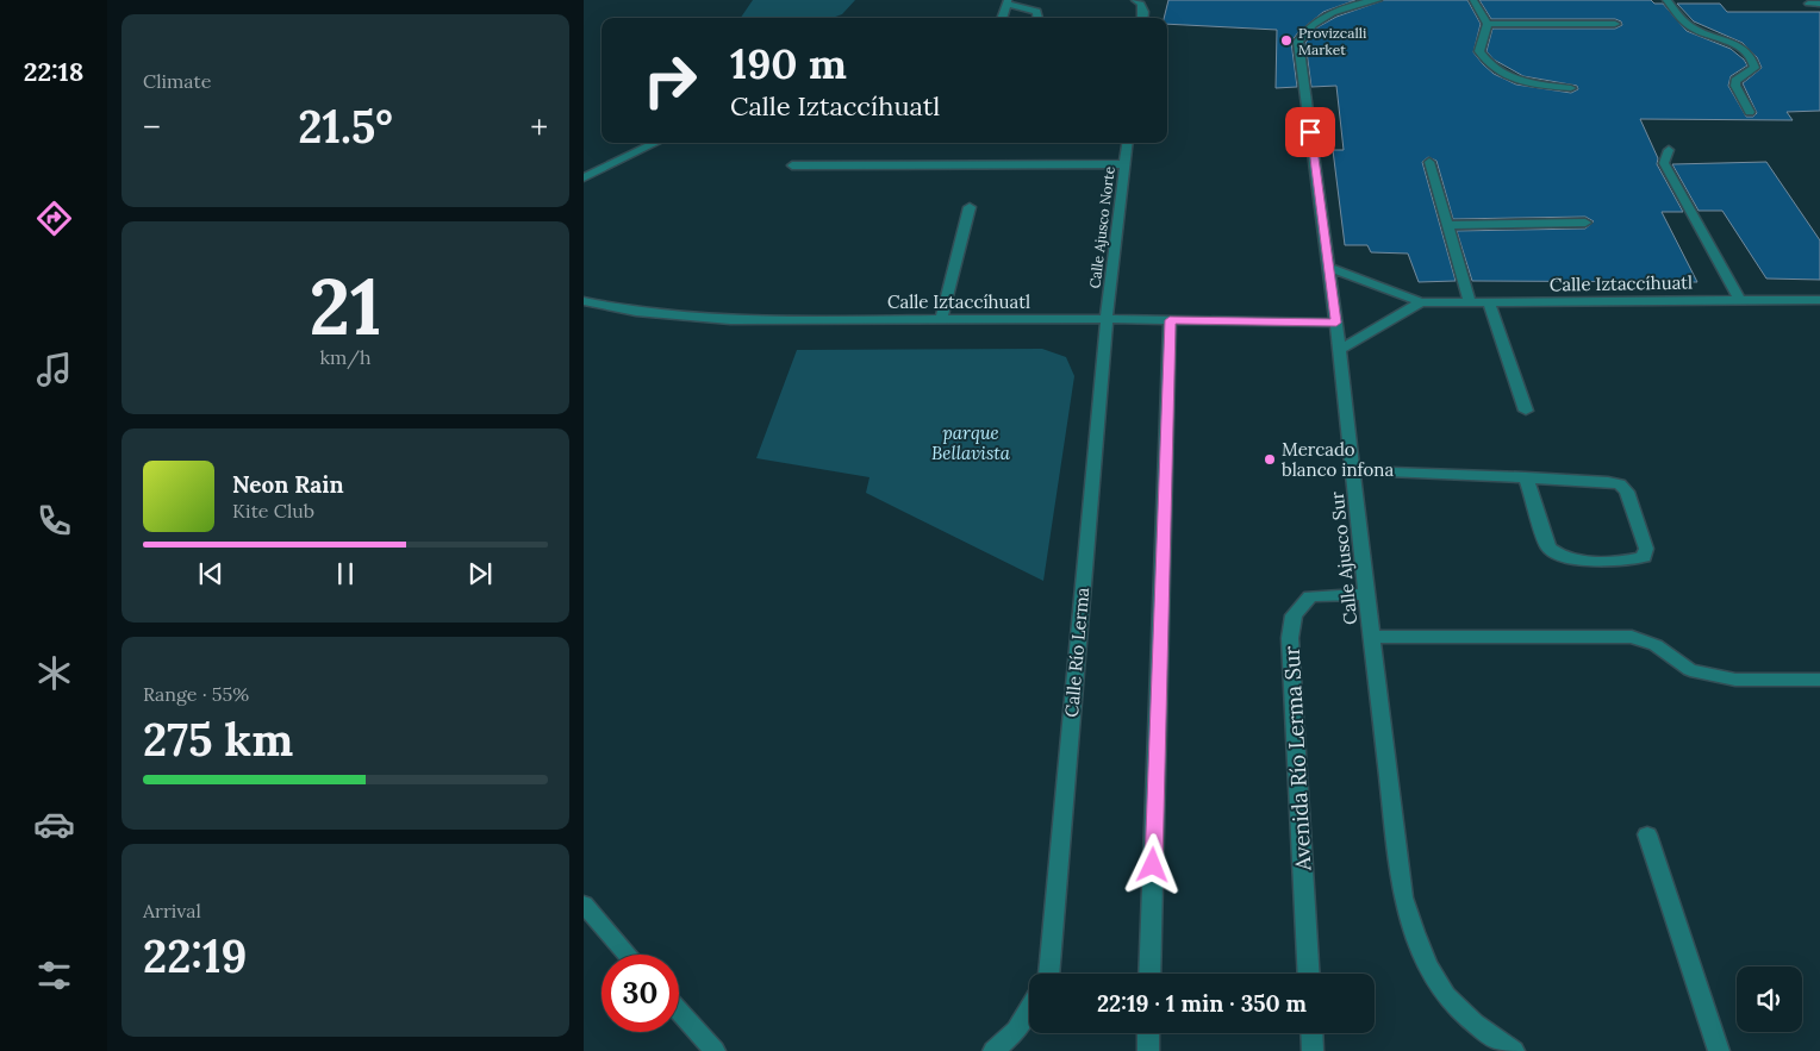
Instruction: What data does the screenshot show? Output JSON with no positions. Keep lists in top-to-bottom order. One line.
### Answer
{"streets":{"street":["Calle Ajusco Norte","Calle Iztaccíhuatl","Calle Ajusco Sur","Calle Río Lerma","Avenida Río Lerma Sur"]},"crossings":[["Calle Ajusco Norte","Calle Iztaccíhuatl"],["Calle Ajusco Norte","Calle Río Lerma"],["Calle Iztaccíhuatl","Calle Ajusco Sur"],["Calle Iztaccíhuatl","Calle Río Lerma"],["Calle Ajusco Sur","Avenida Río Lerma Sur"]],"parks":["parque Bellavista"],"places":["Provizcalli Market","Mercado blanco infona"],"page":{"tabs":"22:18","tile":["Climate",["21","km/h"],["Range · 55%","275 km"],["Arrival","22:19"]],"turn":["190 m","Calle Iztaccíhuatl"],"heat":["−","21.5°","+"],"song":["Neon Rain","Kite Club"],"limit":"30","trip":"22:19 · 1 min · 350 m"}}
